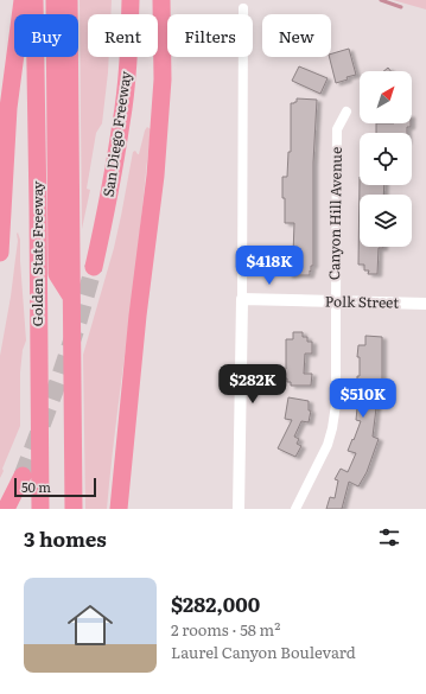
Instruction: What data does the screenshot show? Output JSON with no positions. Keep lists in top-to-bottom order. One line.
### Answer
{"streets":{"highway":["San Diego Freeway","Golden State Freeway"],"street":["Canyon Hill Avenue","Polk Street"]},"crossings":[["Canyon Hill Avenue","Polk Street"]],"scale_bar":"50 m","north":"top right","page":{"chip":["Buy","Rent","Filters","New"],"price":["$418K","$282K","$510K"],"scale":"50 m","heading":"3 homes","list":[{"name":"$282,000","note":"2 rooms · 58 m² · Laurel Canyon Boulevard"}]}}
